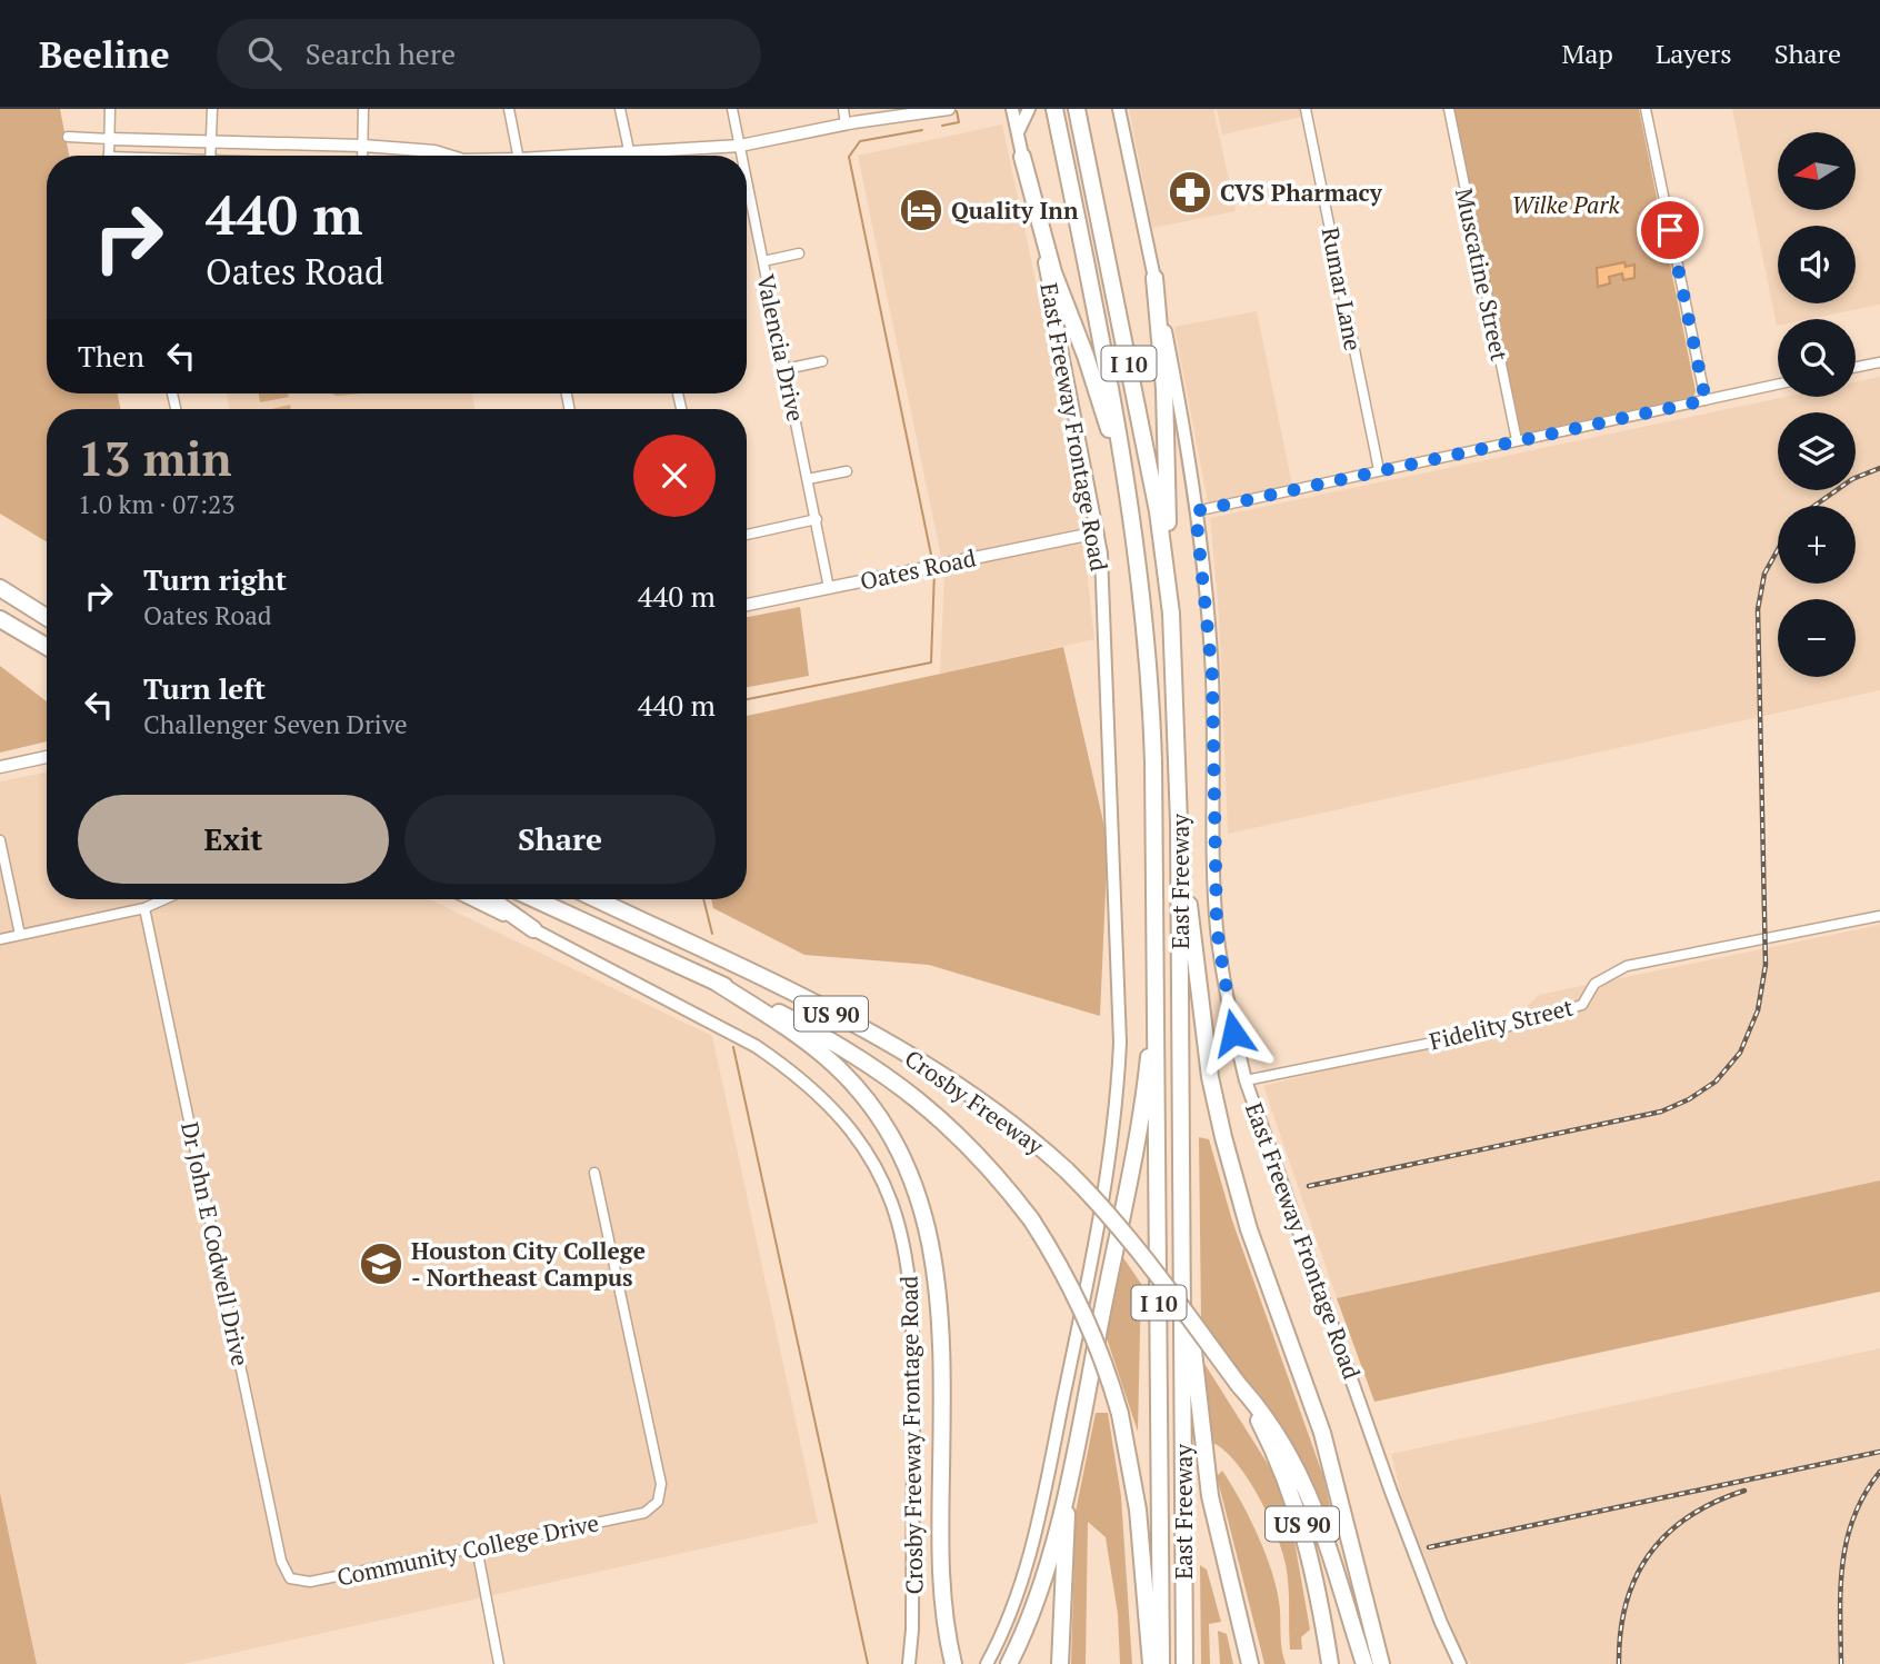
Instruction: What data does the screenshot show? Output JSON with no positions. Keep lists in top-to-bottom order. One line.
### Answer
{"streets":{"highway":["I 10","East Freeway","US 90","Crosby Freeway"],"main road":["East Freeway Frontage Road","Crosby Freeway Frontage Road"],"street":["Muscatine Street","Rumar Lane","Valencia Drive","Oates Road","Fidelity Street","Dr John E Codwell Drive","Community College Drive"]},"crossings":[["Valencia Drive","Oates Road"],["East Freeway Frontage Road","Oates Road"],["East Freeway Frontage Road","Fidelity Street"],["Dr John E Codwell Drive","Community College Drive"]],"parks":["Wilke Park"],"places":{"pharmacy":["CVS Pharmacy"],"hotel":["Quality Inn"],"school or university":["Houston City College - Northeast Campus"]},"north":"left","page":{"header":"Beeline","search":"Search here","nav":["Map","Layers","Share"],"map_buttons":["+","−"],"turn":["440 m","Oates Road"],"then":"Then","heading":["13 min","1.0 km · 07:23"],"list":[{"name":"Turn right","note":"Oates Road","value":"440 m"},{"name":"Turn left","note":"Challenger Seven Drive","value":"440 m"}],"buttons":["Exit","Share"]}}
